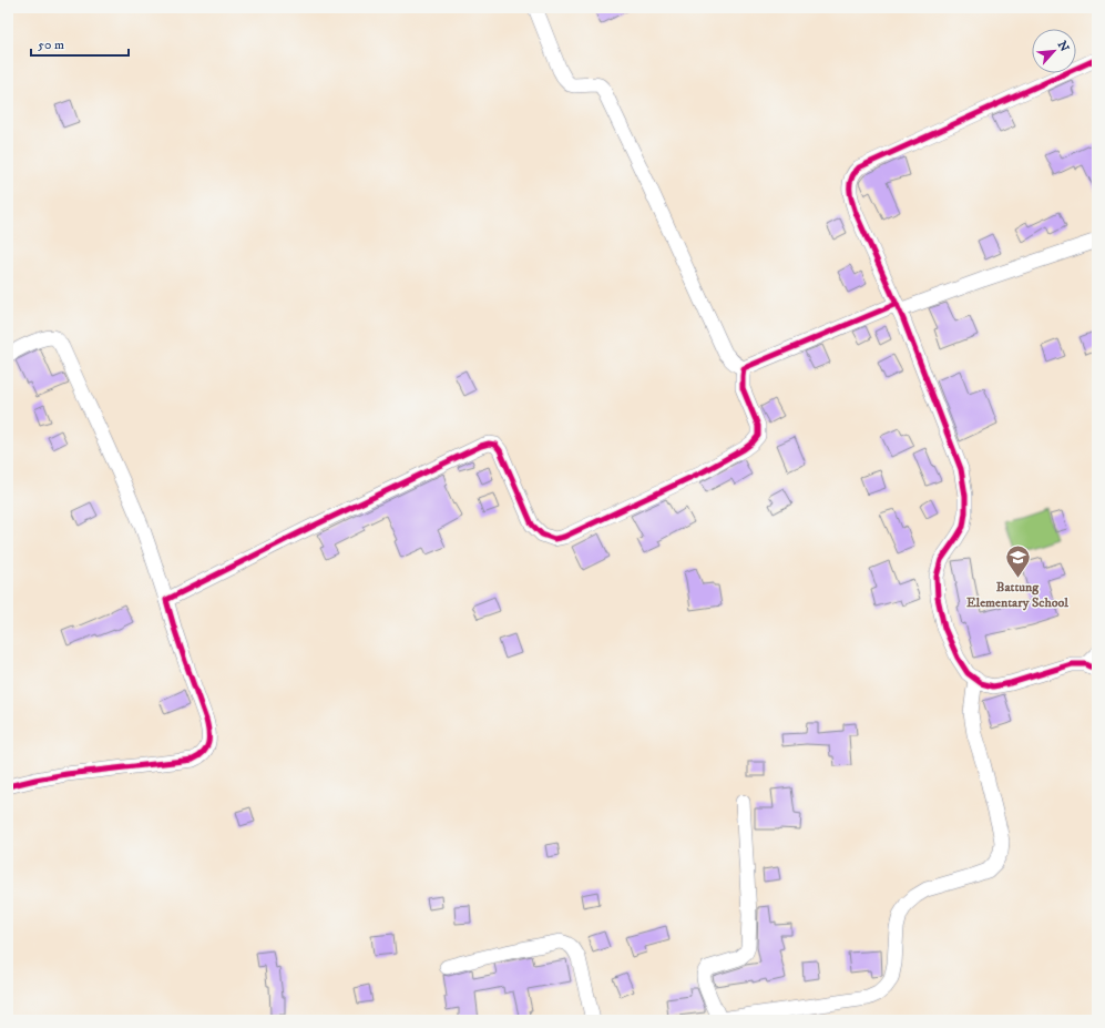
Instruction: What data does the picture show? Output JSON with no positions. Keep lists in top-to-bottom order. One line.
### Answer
{"places":{"school or university":["Battung Elementary School"]},"scale_bar":"50 m","north":"top right"}
